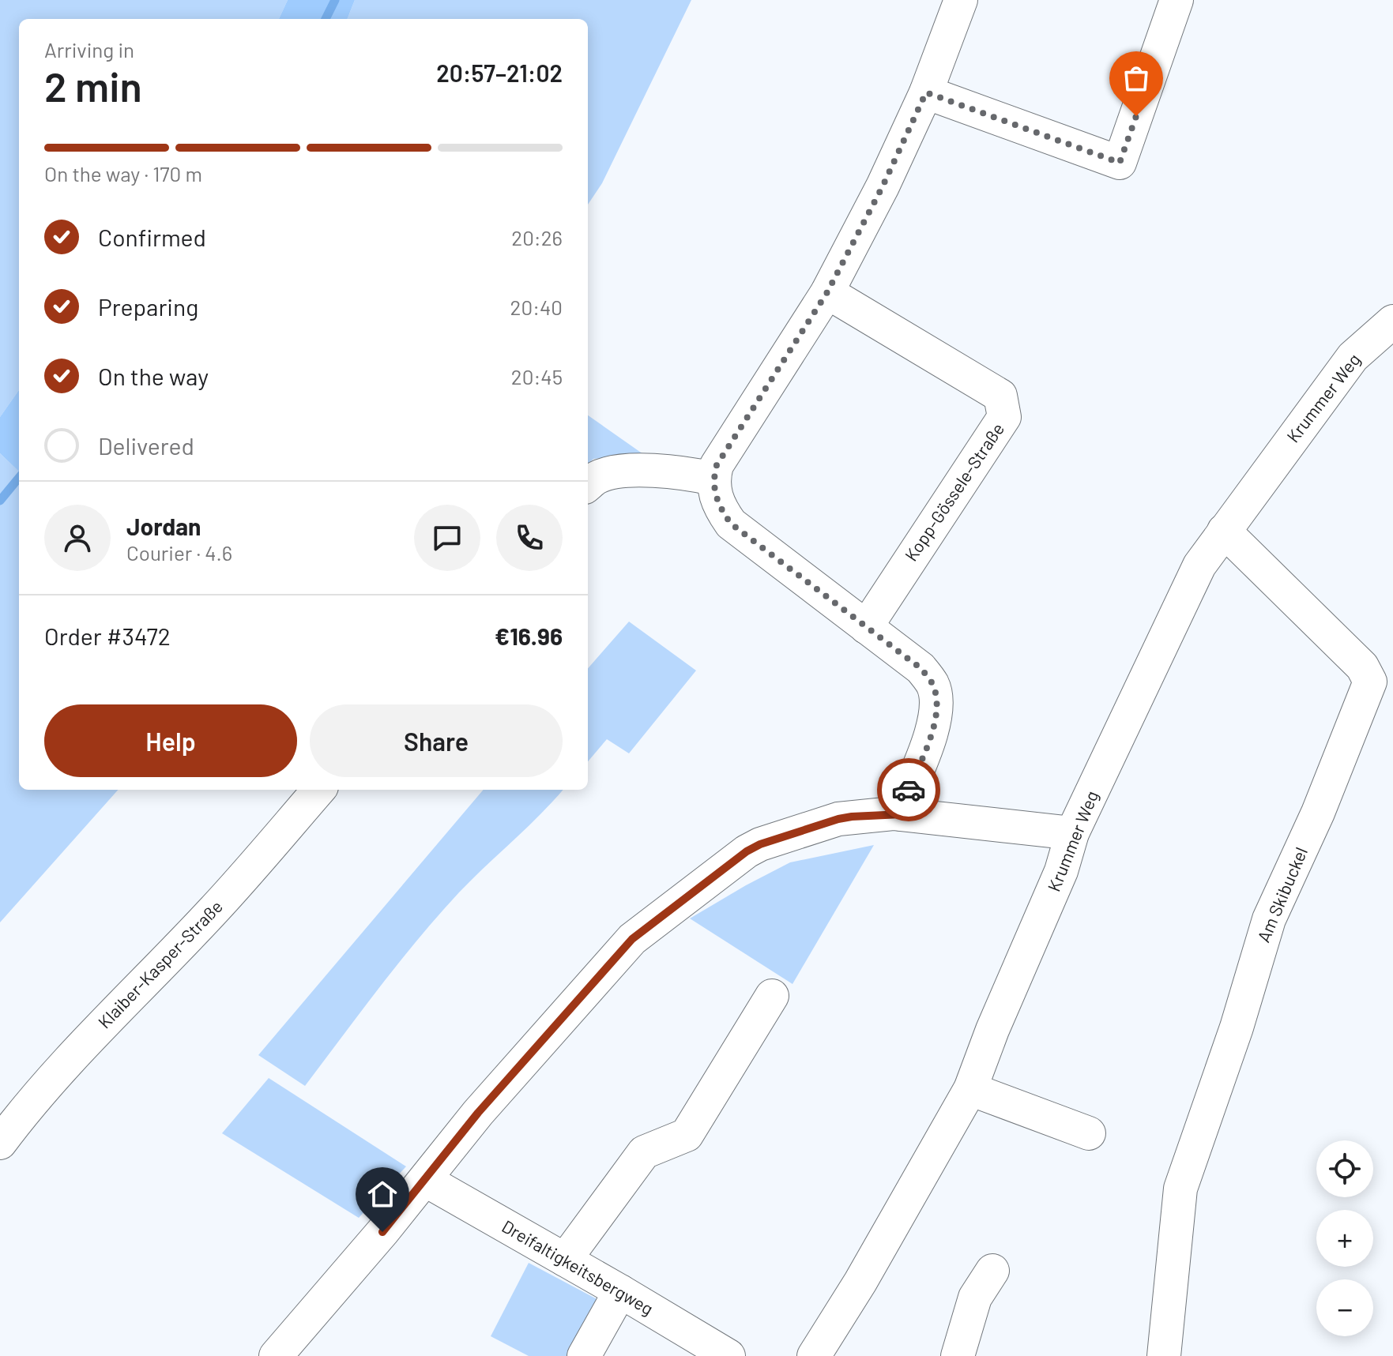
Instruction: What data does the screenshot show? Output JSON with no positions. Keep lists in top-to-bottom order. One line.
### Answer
{"streets":{"street":["Krummer Weg","Kopp-Gössele-Straße","Am Skibuckel","Klaiber-Kasper-Straße","Dreifaltigkeitsbergweg"]},"crossings":[["Krummer Weg","Am Skibuckel"]],"page":{"heading":["2 min","Arriving in","20:57–21:02"],"panel":["Jordan","Courier · 4.6","Order #3472","€16.96"],"bar":"On the way · 170 m","list":[["Confirmed","20:26"],["Preparing","20:40"],["On the way","20:45"],"Delivered"],"buttons":["Help","Share"],"map_buttons":["+","−"]}}
